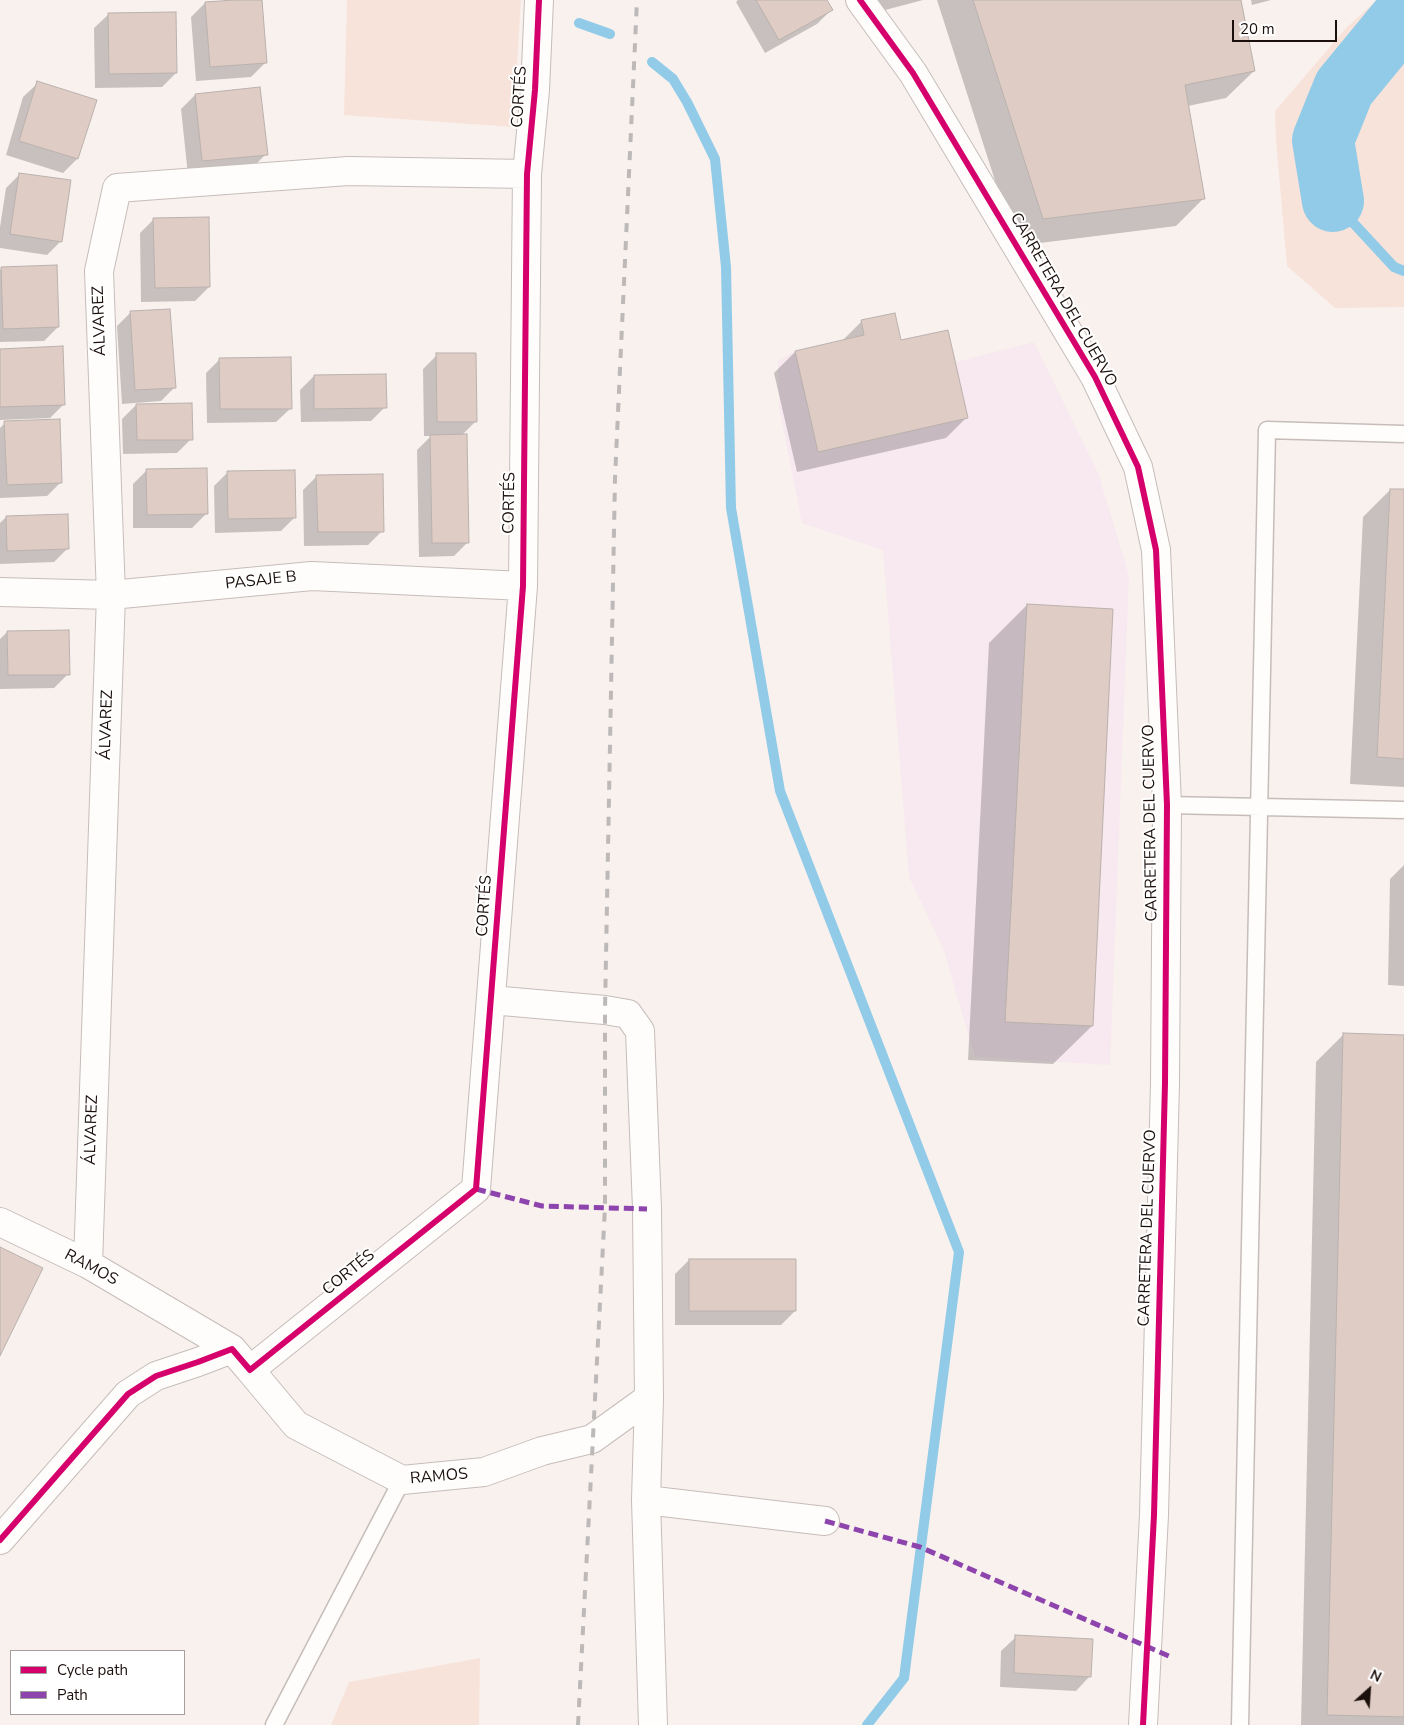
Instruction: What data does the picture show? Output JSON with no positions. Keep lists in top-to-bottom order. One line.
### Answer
{"streets":{"street":["CORTÉS","CARRETERA DEL CUERVO","ÁLVAREZ","PASAJE B","RAMOS"]},"crossings":[["CORTÉS","ÁLVAREZ"],["CORTÉS","PASAJE B"],["CORTÉS","RAMOS"],["ÁLVAREZ","PASAJE B"],["ÁLVAREZ","RAMOS"]],"legend":["Cycle path","Path"],"scale_bar":"20 m","north":"top right"}
